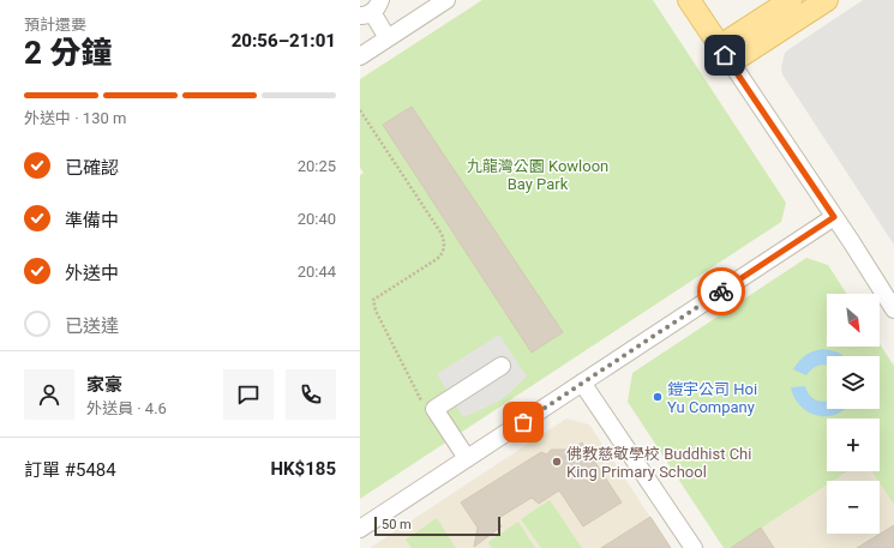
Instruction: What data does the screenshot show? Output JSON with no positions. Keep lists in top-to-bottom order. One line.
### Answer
{"parks":["九龍灣公園 Kowloon Bay Park"],"places":["鎧宇公司 Hoi Yu Company","佛教慈敬學校 Buddhist Chi King Primary School"],"scale_bar":"50 m","north":"bottom right","page":{"heading":["2 分鐘","預計還要","20:56–21:01"],"panel":["家豪","外送員 · 4.6","訂單 #5484","HK$185"],"bar":"外送中 · 130 m","list":[["已確認","20:25"],["準備中","20:40"],["外送中","20:44"],"已送達"],"map_buttons":["+","−"],"scale":"50 m"}}
